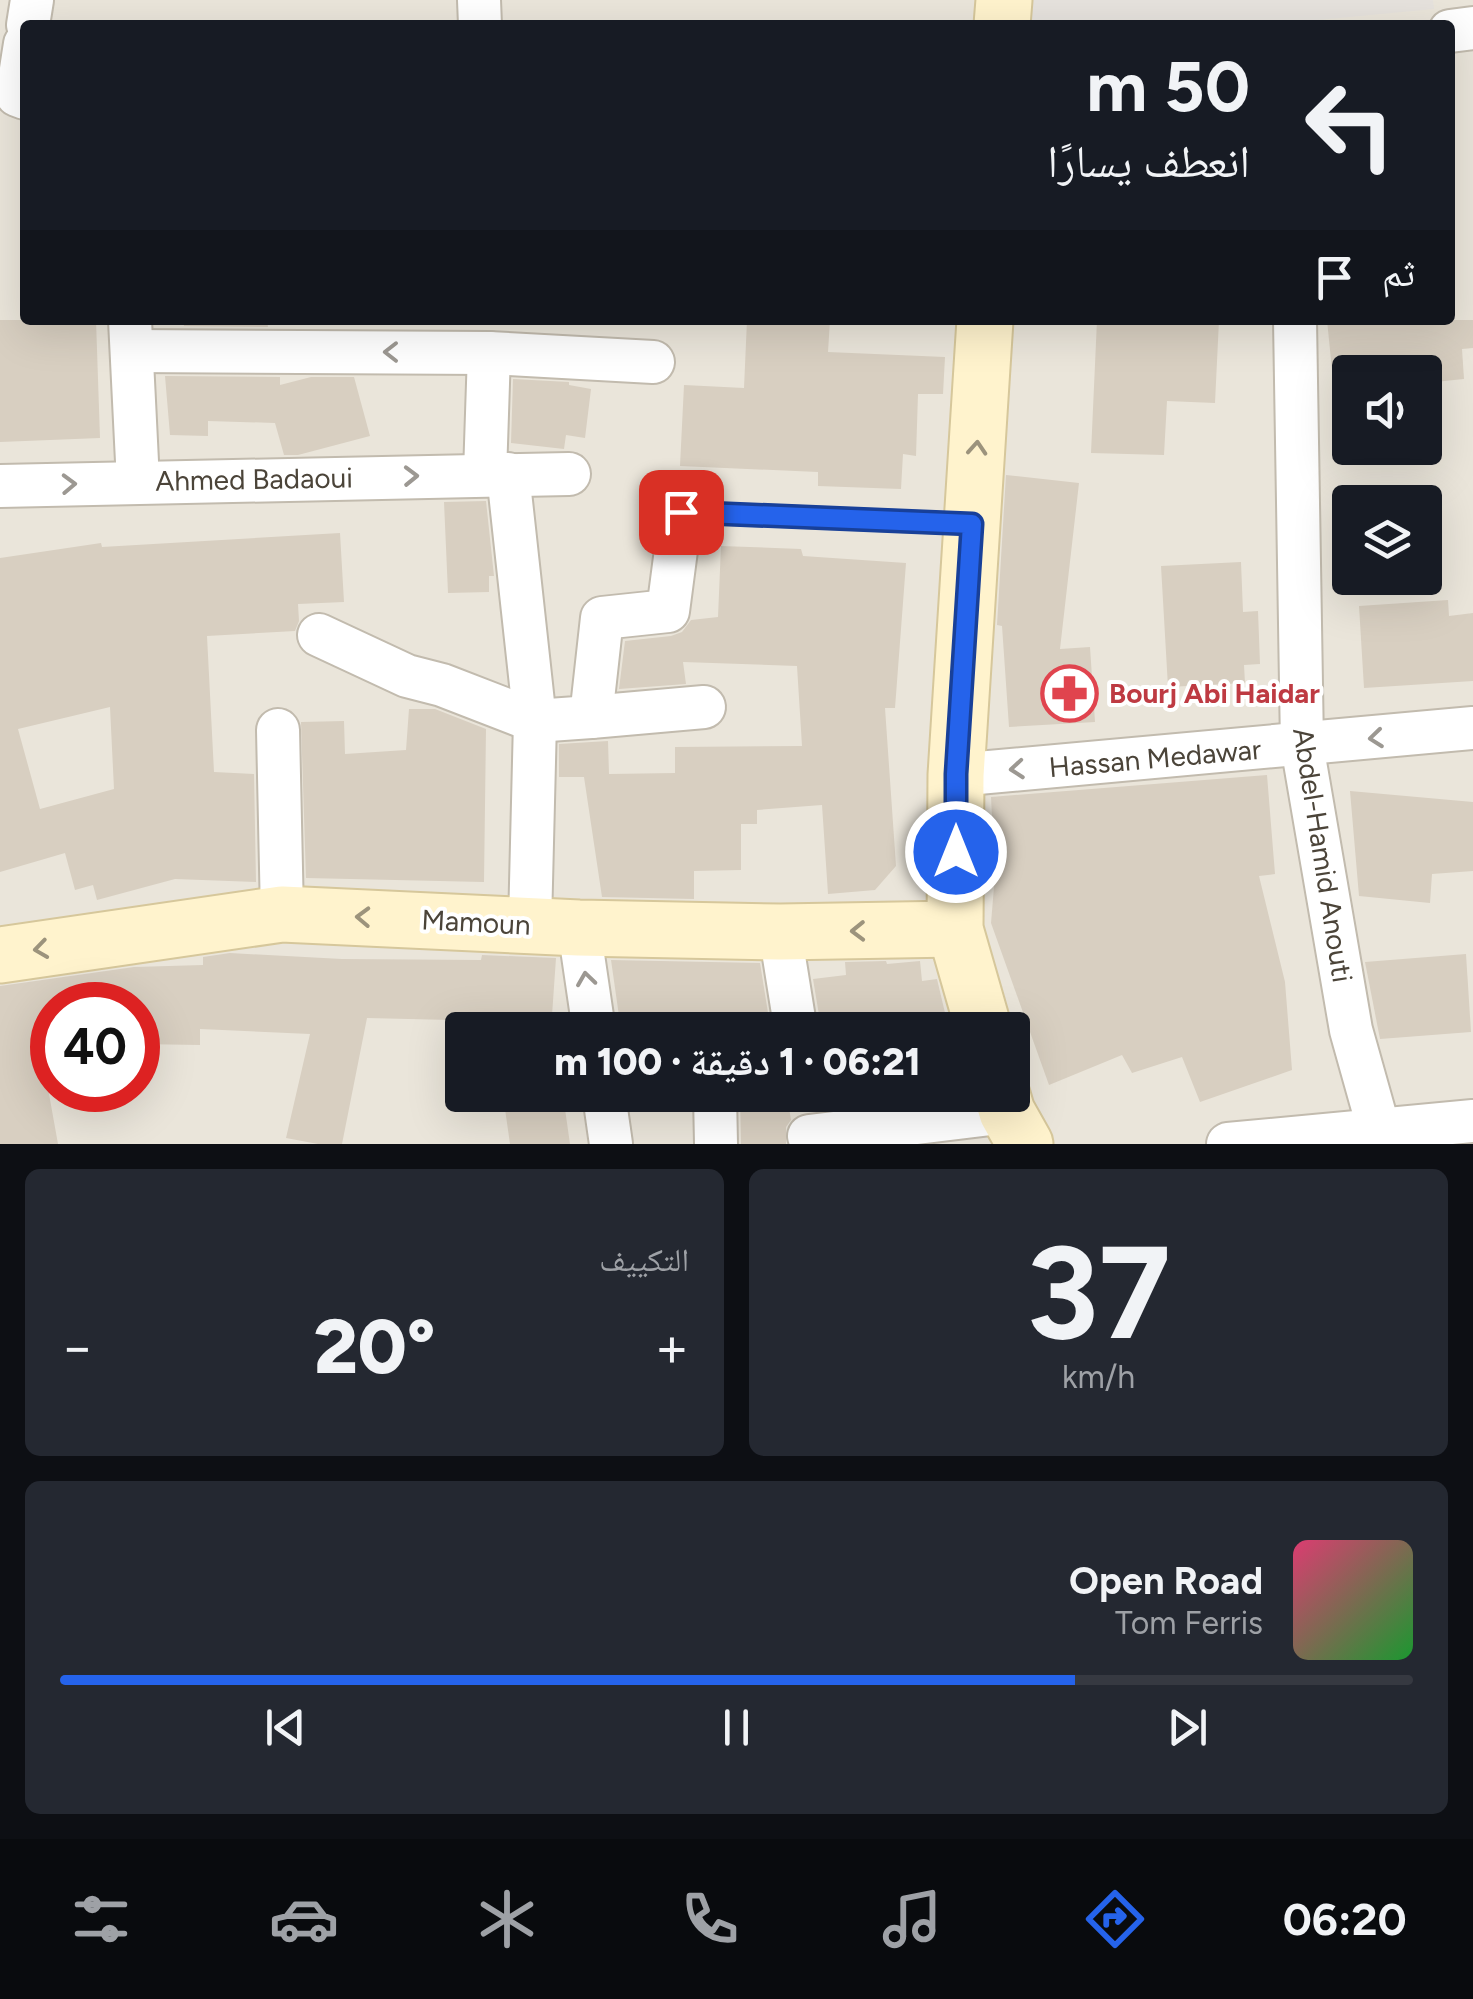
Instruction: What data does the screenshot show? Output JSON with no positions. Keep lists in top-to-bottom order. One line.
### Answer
{"streets":{"street":["Ahmed Badaoui","Hassan Medawar","Abdel-Hamid Anouti","Mamoun"]},"crossings":[["Hassan Medawar","Abdel-Hamid Anouti"]],"one_way":["Hassan Medawar"],"places":{"pharmacy":["Bourj Abi Haidar"]},"page":{"turn":["50 m","انعطف يسارًا"],"then":"ثم","limit":"40","trip":"06:21 · 1 دقيقة · 100 m","tile":[["37","km/h"],"التكييف"],"heat":["−","20°","+"],"song":["Open Road","Tom Ferris"],"tabs":"06:20"}}
